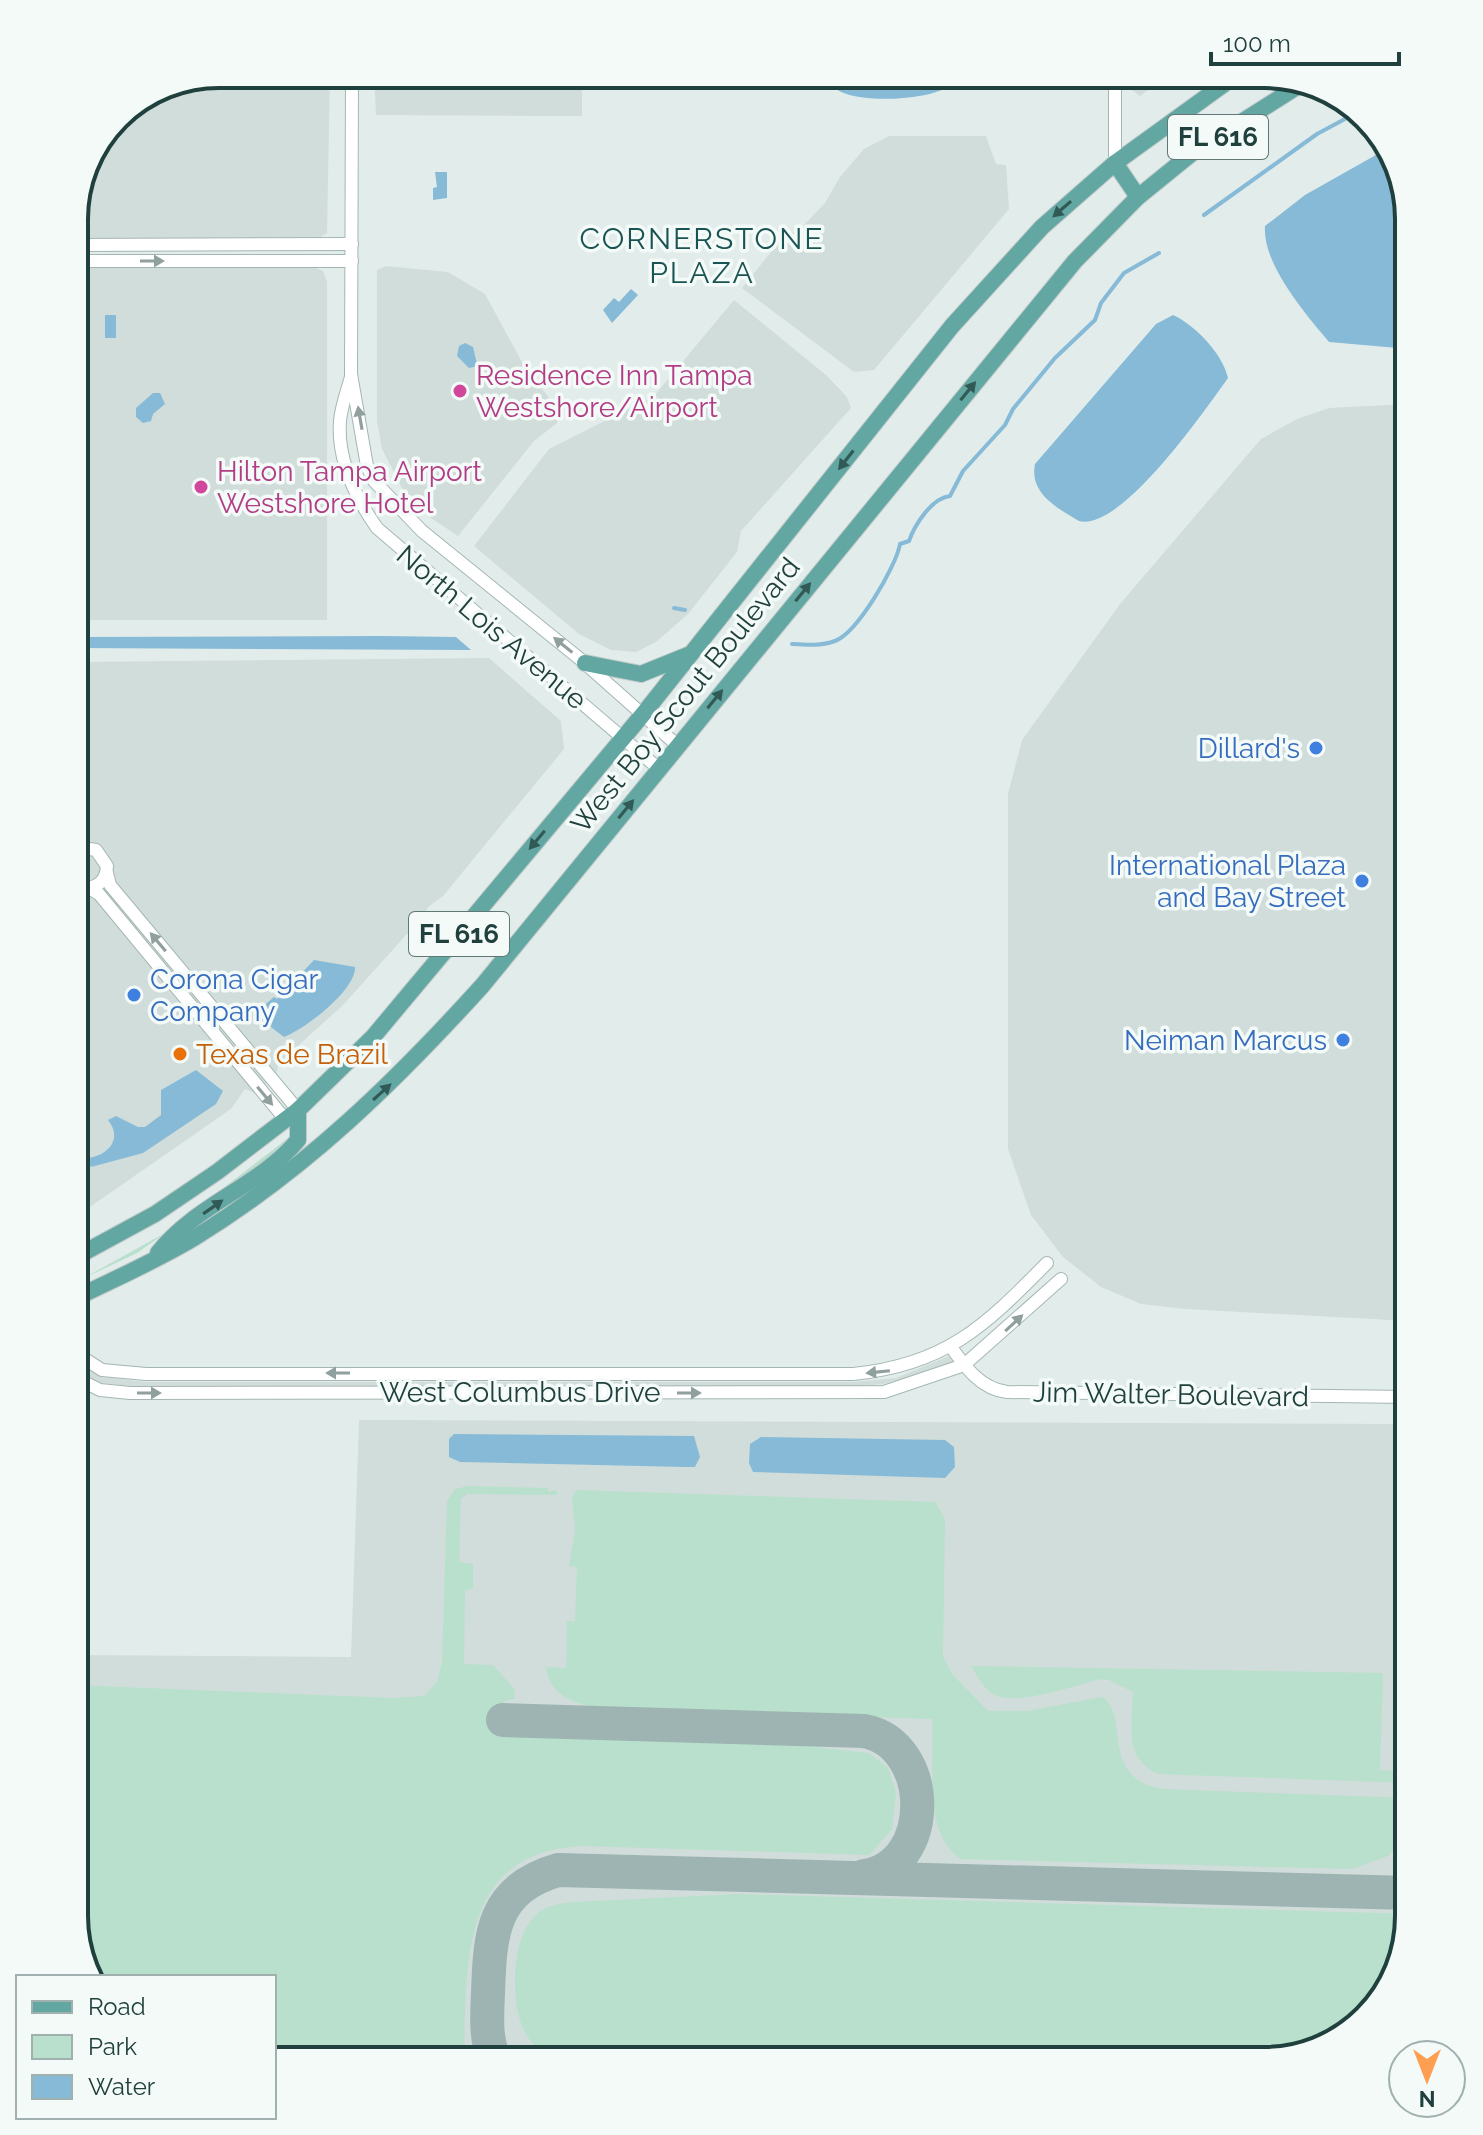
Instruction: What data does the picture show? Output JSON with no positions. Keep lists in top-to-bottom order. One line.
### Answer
{"streets":{"main road":["FL 616","West Boy Scout Boulevard"],"street":["North Lois Avenue","West Columbus Drive","Jim Walter Boulevard"]},"crossings":[["North Lois Avenue","West Boy Scout Boulevard"],["West Columbus Drive","Jim Walter Boulevard"]],"districts":["CORNERSTONE PLAZA"],"places":["Residence Inn Tampa Westshore/Airport","Hilton Tampa Airport Westshore Hotel","Dillard's","International Plaza and Bay Street","Corona Cigar Company","Neiman Marcus","Texas de Brazil"],"legend":["Road","Park","Water"],"scale_bar":"100 m","north":"bottom"}
